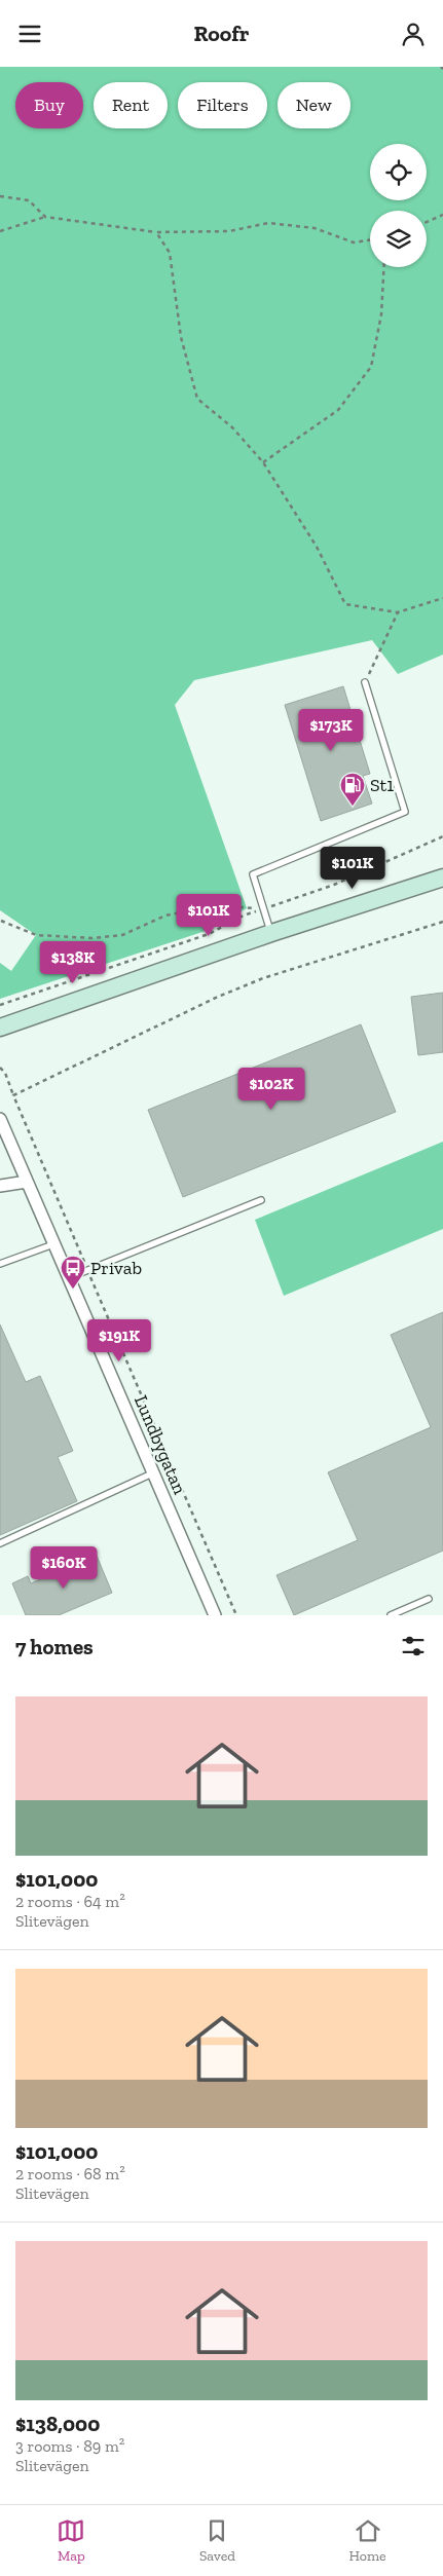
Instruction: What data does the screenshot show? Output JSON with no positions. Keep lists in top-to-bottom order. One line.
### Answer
{"streets":{"street":["Lundbygatan"]},"places":{"fuel station":["St1"],"bus stop":["Privab"]},"page":{"header":"Roofr","chip":["Buy","Rent","Filters","New"],"price":["$173K","$101K","$101K","$138K","$102K","$191K","$160K"],"heading":"7 homes","list":[{"name":"$101,000","note":"2 rooms · 64 m² · Slitevägen"},{"name":"$101,000","note":"2 rooms · 68 m² · Slitevägen"},{"name":"$138,000","note":"3 rooms · 89 m² · Slitevägen"}],"tabs":["Map","Saved","Home"]}}
